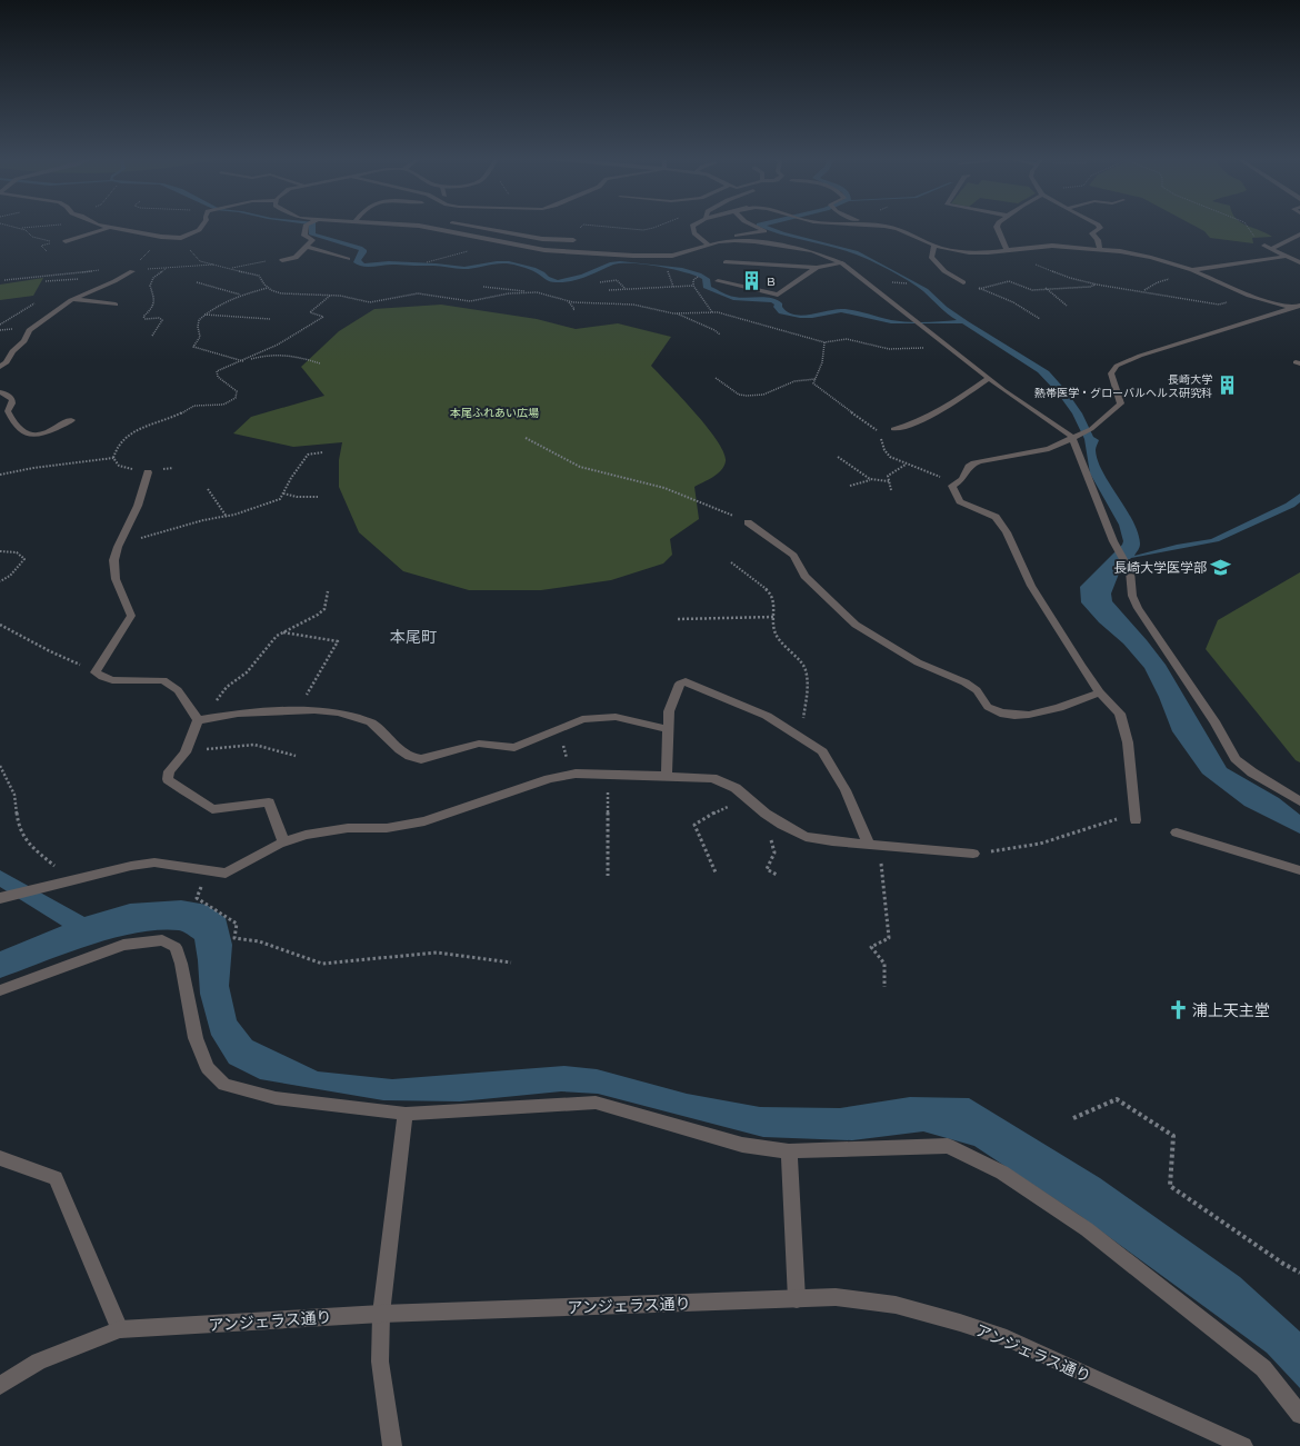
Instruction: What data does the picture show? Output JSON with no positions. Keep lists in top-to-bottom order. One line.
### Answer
{"streets":{"street":["アンジェラス通り"]},"districts":["本尾町"],"parks":["本尾ふれあい広場"],"places":{"building":["Ｂ","長崎大学 熱帯医学・グローバルヘルス研究科"],"school or university":["長崎大学医学部"],"church":["浦上天主堂"]}}
